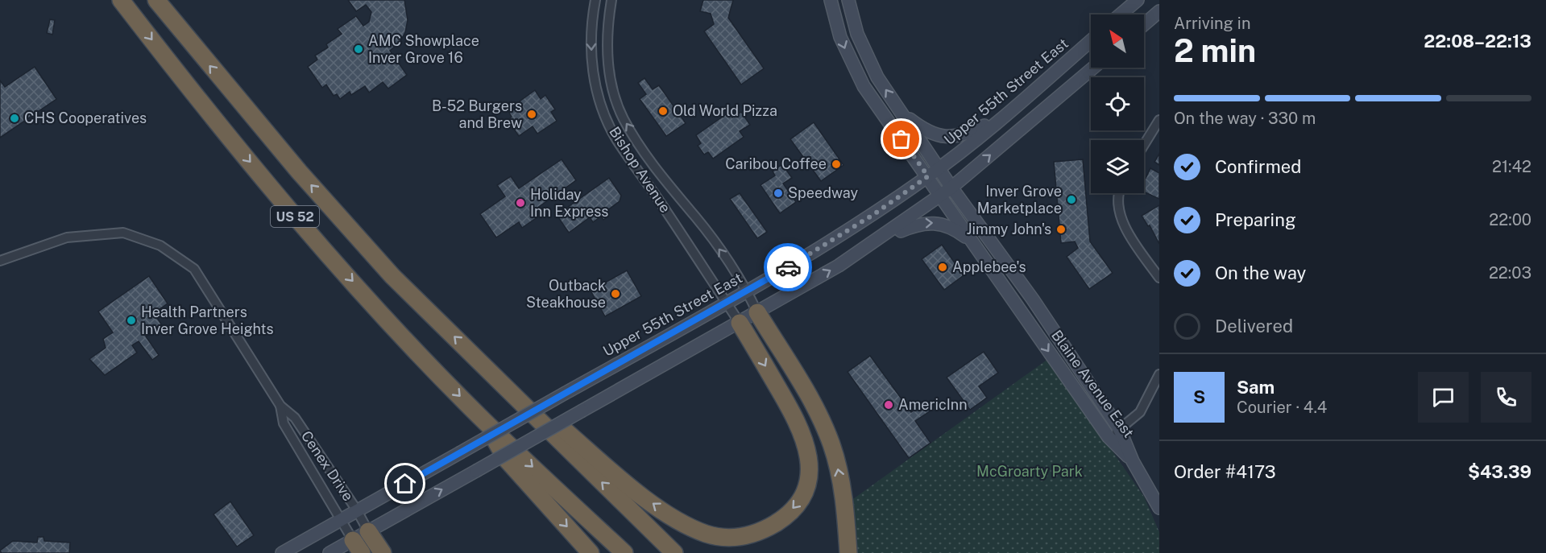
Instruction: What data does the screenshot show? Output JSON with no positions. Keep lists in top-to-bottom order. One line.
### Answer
{"streets":{"highway":["US 52"],"street":["Upper 55th Street East","Bishop Avenue","Blaine Avenue East","Cenex Drive"]},"crossings":[["Upper 55th Street East","Bishop Avenue"],["Upper 55th Street East","Blaine Avenue East"],["Upper 55th Street East","Cenex Drive"]],"parks":["McGroarty Park"],"places":["AMC Showplace Inver Grove 16","Old World Pizza","B-52 Burgers and Brew","CHS Cooperatives","Caribou Coffee","Speedway","Inver Grove Marketplace","Holiday Inn Express","Jimmy John's","Applebee's","Outback Steakhouse","Health Partners Inver Grove Heights","AmericInn"],"north":"top left","page":{"heading":["2 min","Arriving in","22:08–22:13"],"panel":["Sam","Courier · 4.4","Order #4173","$43.39"],"bar":"On the way · 330 m","list":[["Confirmed","21:42"],["Preparing","22:00"],["On the way","22:03"],"Delivered"],"round":"S"}}
